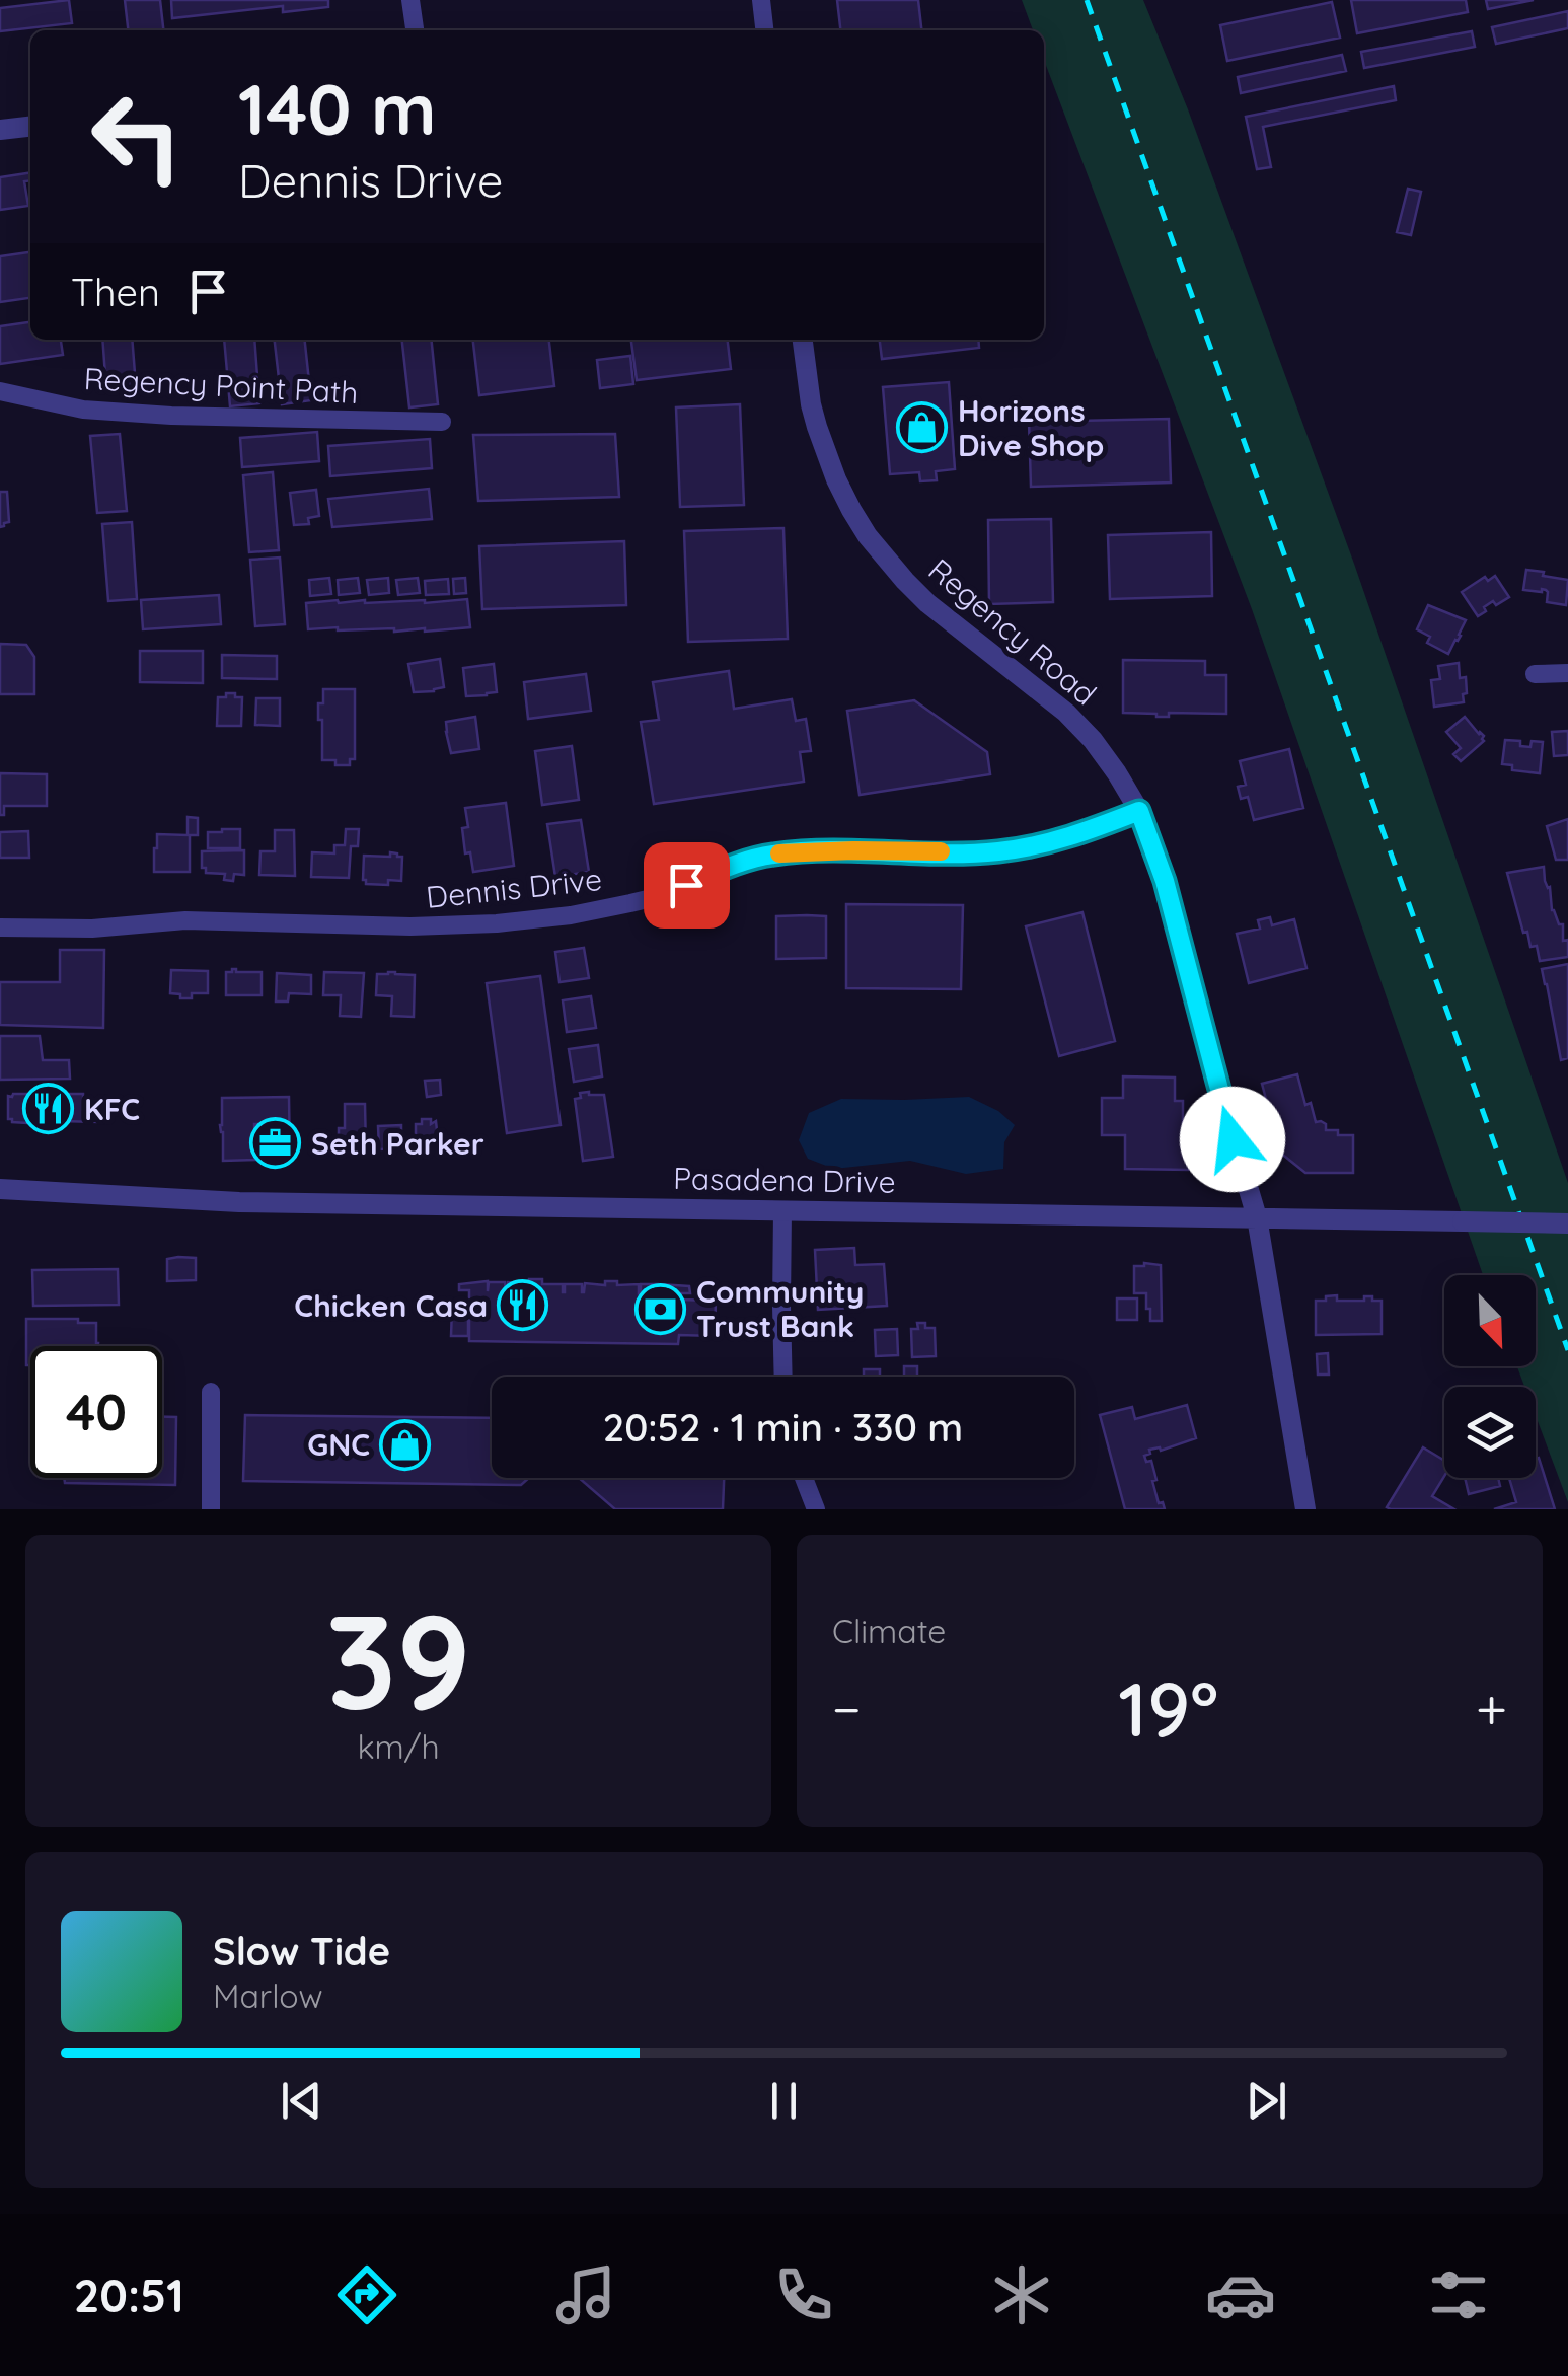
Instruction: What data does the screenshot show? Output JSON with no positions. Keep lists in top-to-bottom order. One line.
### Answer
{"streets":{"street":["Regency Point Path","Regency Road","Dennis Drive","Pasadena Drive"]},"crossings":[["Regency Road","Dennis Drive"],["Regency Road","Pasadena Drive"]],"places":{"shop":["Horizons Dive Shop","GNC"],"restaurant":["KFC","Chicken Casa"],"office":["Seth Parker"],"bank":["Community Trust Bank"]},"north":"bottom right","page":{"turn":["140 m","Dennis Drive"],"then":"Then","limit":"40","trip":"20:52 · 1 min · 330 m","tile":[["39","km/h"],"Climate"],"heat":["−","19°","+"],"song":["Slow Tide","Marlow"],"tabs":"20:51"}}
